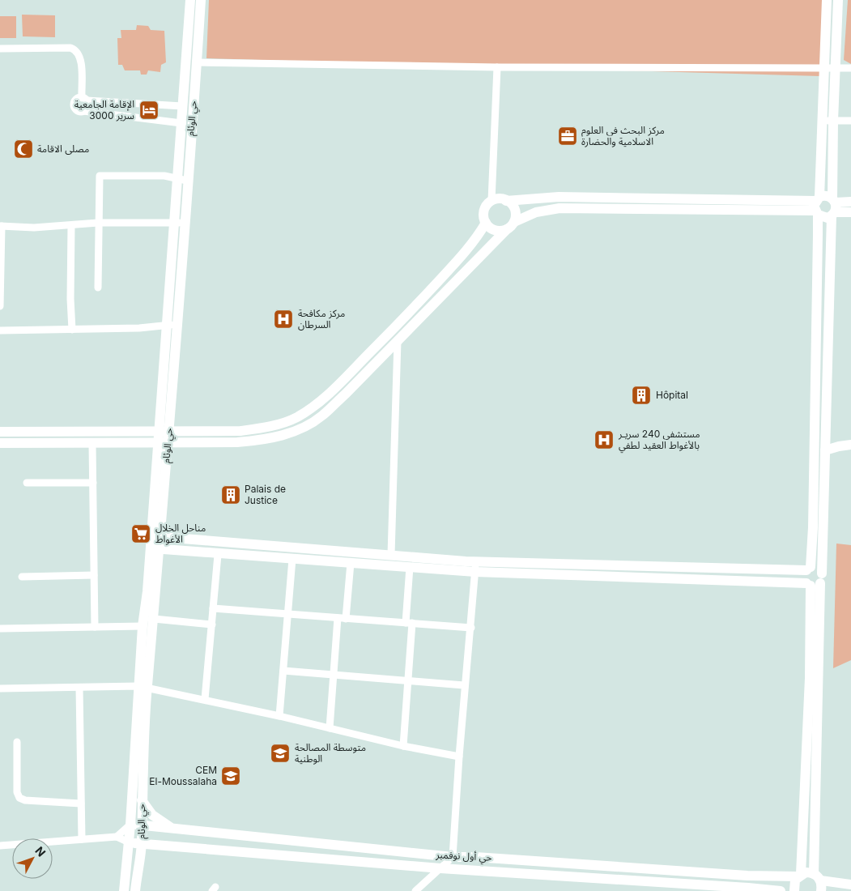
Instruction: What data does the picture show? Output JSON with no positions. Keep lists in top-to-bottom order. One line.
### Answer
{"streets":{"street":["حي الوئام","حي أول نوفمبر"]},"crossings":[["حي الوئام","حي أول نوفمبر"]],"places":{"hotel":["الإقامة الجامعية 3000 سرير"],"office":["مركز البحث في العلوم الاسلامية والحضارة"],"mosque":["مصلى الاقامة"],"hospital":["مركز مكافحة السرطان","مستشفى 240 سريـر بالأغواط العقيد لطفي"],"building":["Hôpital","Palais de Justice"],"supermarket":["مناحل الخلال الأغواط"],"school or university":["متوسطة المصالحة الوطنية","CEM El-Moussalaha"]},"north":"top right"}
